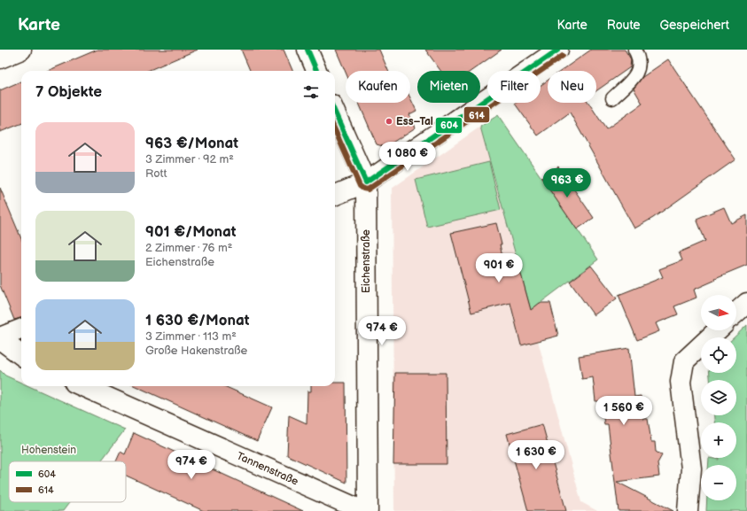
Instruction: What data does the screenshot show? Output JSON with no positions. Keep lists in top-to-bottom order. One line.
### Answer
{"streets":{"street":["Eichenstraße","Tannenstraße"]},"parks":["Hohenstein"],"places":["Ess–Tal"],"lines":["transit line 604","transit line 614"],"legend":["604","614"],"north":"right","page":{"header":"Karte","nav":["Karte","Route","Gespeichert"],"chip":["Kaufen","Mieten","Filter","Neu"],"heading":"7 Objekte","list":[{"name":"963 €/Monat","note":"3 Zimmer · 92 m² · Rott"},{"name":"901 €/Monat","note":"2 Zimmer · 76 m² · Eichenstraße"},{"name":"1 630 €/Monat","note":"3 Zimmer · 113 m² · Große Hakenstraße"}],"price":["1 080 €","963 €","901 €","974 €","1 560 €","1 630 €","974 €"],"map_buttons":["+","−"]}}
